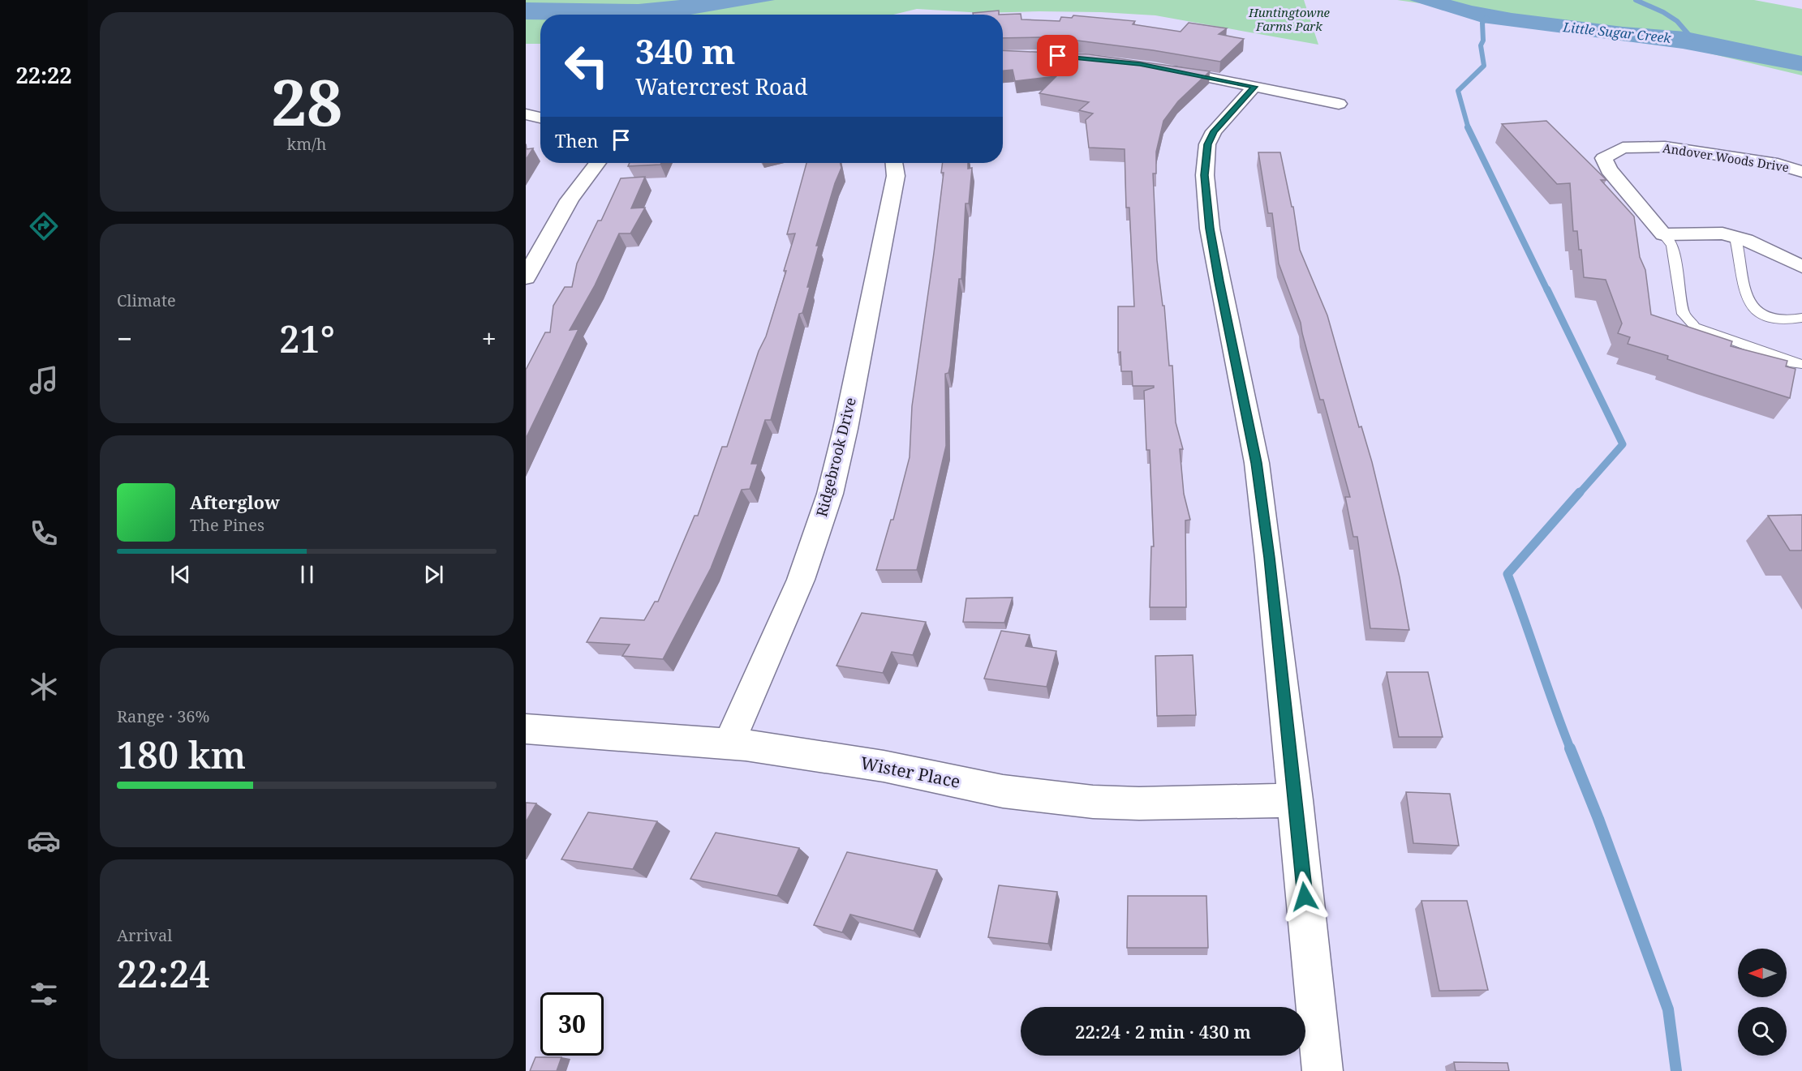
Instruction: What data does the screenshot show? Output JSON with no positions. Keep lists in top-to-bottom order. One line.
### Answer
{"streets":{"street":["Andover Woods Drive","Ridgebrook Drive","Wister Place"]},"crossings":[["Ridgebrook Drive","Wister Place"]],"water":["Little Sugar Creek"],"parks":["Huntingtowne Farms Park"],"north":"left","page":{"tabs":"22:22","tile":[["28","km/h"],"Climate",["Range · 36%","180 km"],["Arrival","22:24"]],"turn":["340 m","Watercrest Road"],"then":"Then","heat":["−","21°","+"],"song":["Afterglow","The Pines"],"limit":"30","trip":"22:24 · 2 min · 430 m"}}
